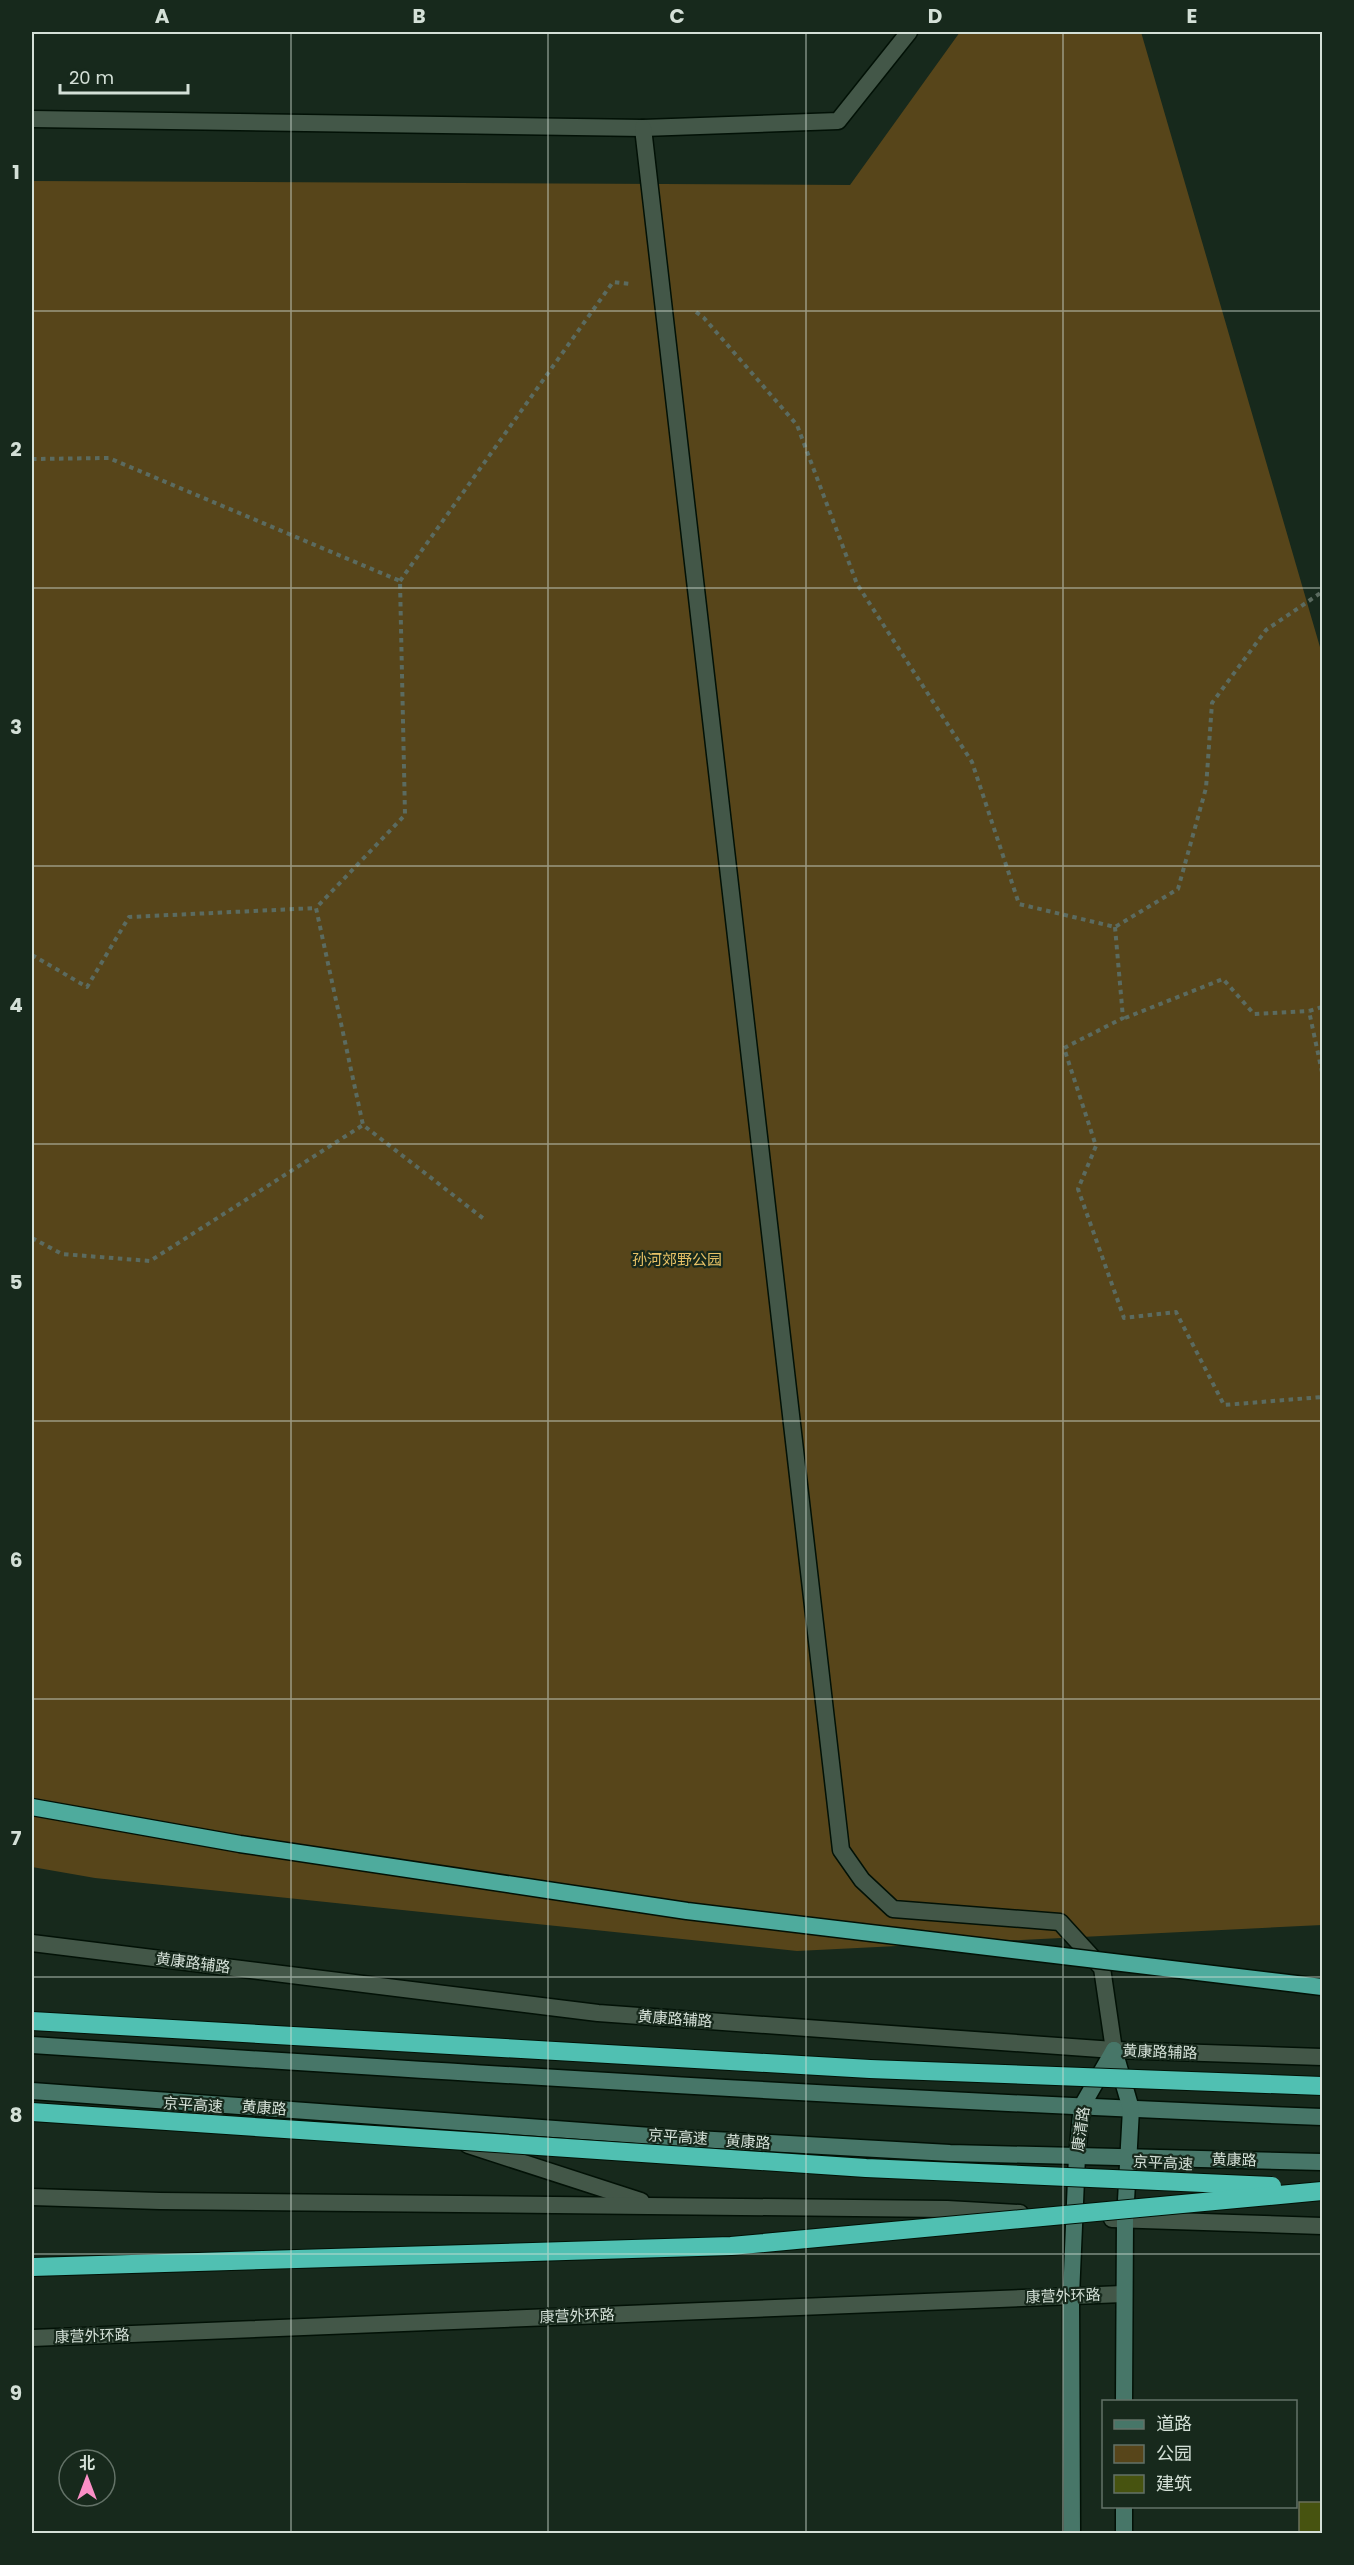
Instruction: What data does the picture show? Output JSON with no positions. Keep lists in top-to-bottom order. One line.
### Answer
{"streets":{"highway":["京平高速"],"main road":["黄康路","康清路"],"street":["黄康路辅路","康营外环路"]},"crossings":[["黄康路辅路","康清路"],["黄康路","康清路"],["康清路","康营外环路"]],"parks":["孙河郊野公园"],"legend":["道路","公园","建筑"],"scale_bar":"20 m","north":"top","grid":{"columns":["A","B","C","D","E"],"rows":["1","2","3","4","5","6","7","8","9"]}}
